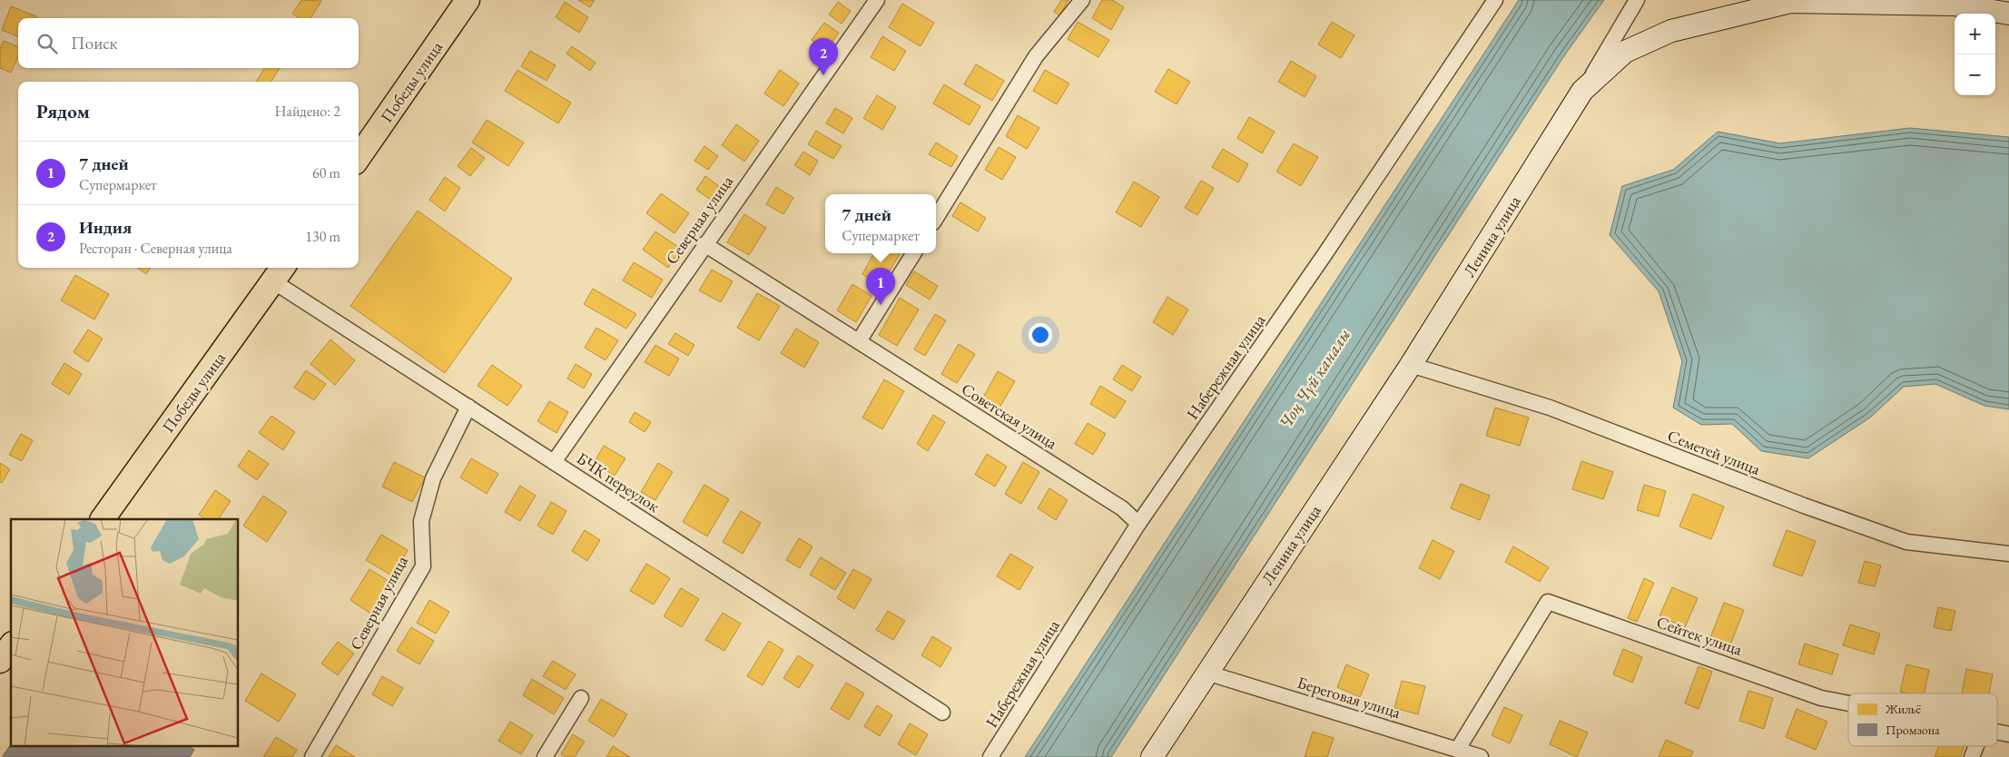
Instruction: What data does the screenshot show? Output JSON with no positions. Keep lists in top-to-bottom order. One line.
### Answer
{"streets":{"main road":["Победы улица"],"street":["Северная улица","Ленина улица","Набережная улица","Советская улица","Семетей улица","БЧК переулок","Сейтек улица","Береговая улица"]},"crossings":[["Победы улица","БЧК переулок"],["Северная улица","Советская улица"],["Северная улица","БЧК переулок"],["Ленина улица","Семетей улица"],["Ленина улица","Береговая улица"],["Набережная улица","Советская улица"],["Сейтек улица","Береговая улица"]],"water":["Чоң Чүй каналы"],"legend":["Жильё","Промзона"],"page":{"map_buttons":["+","−"],"search":"Поиск","pins":["2","1"],"heading":["Рядом","Найдено: 2"],"list":[{"mark":"1","name":"7 дней","note":"Супермаркет","value":"60 m"},{"mark":"2","name":"Индия","note":"Ресторан · Северная улица","value":"130 m"}],"popup":["7 дней","Супермаркет"]}}
